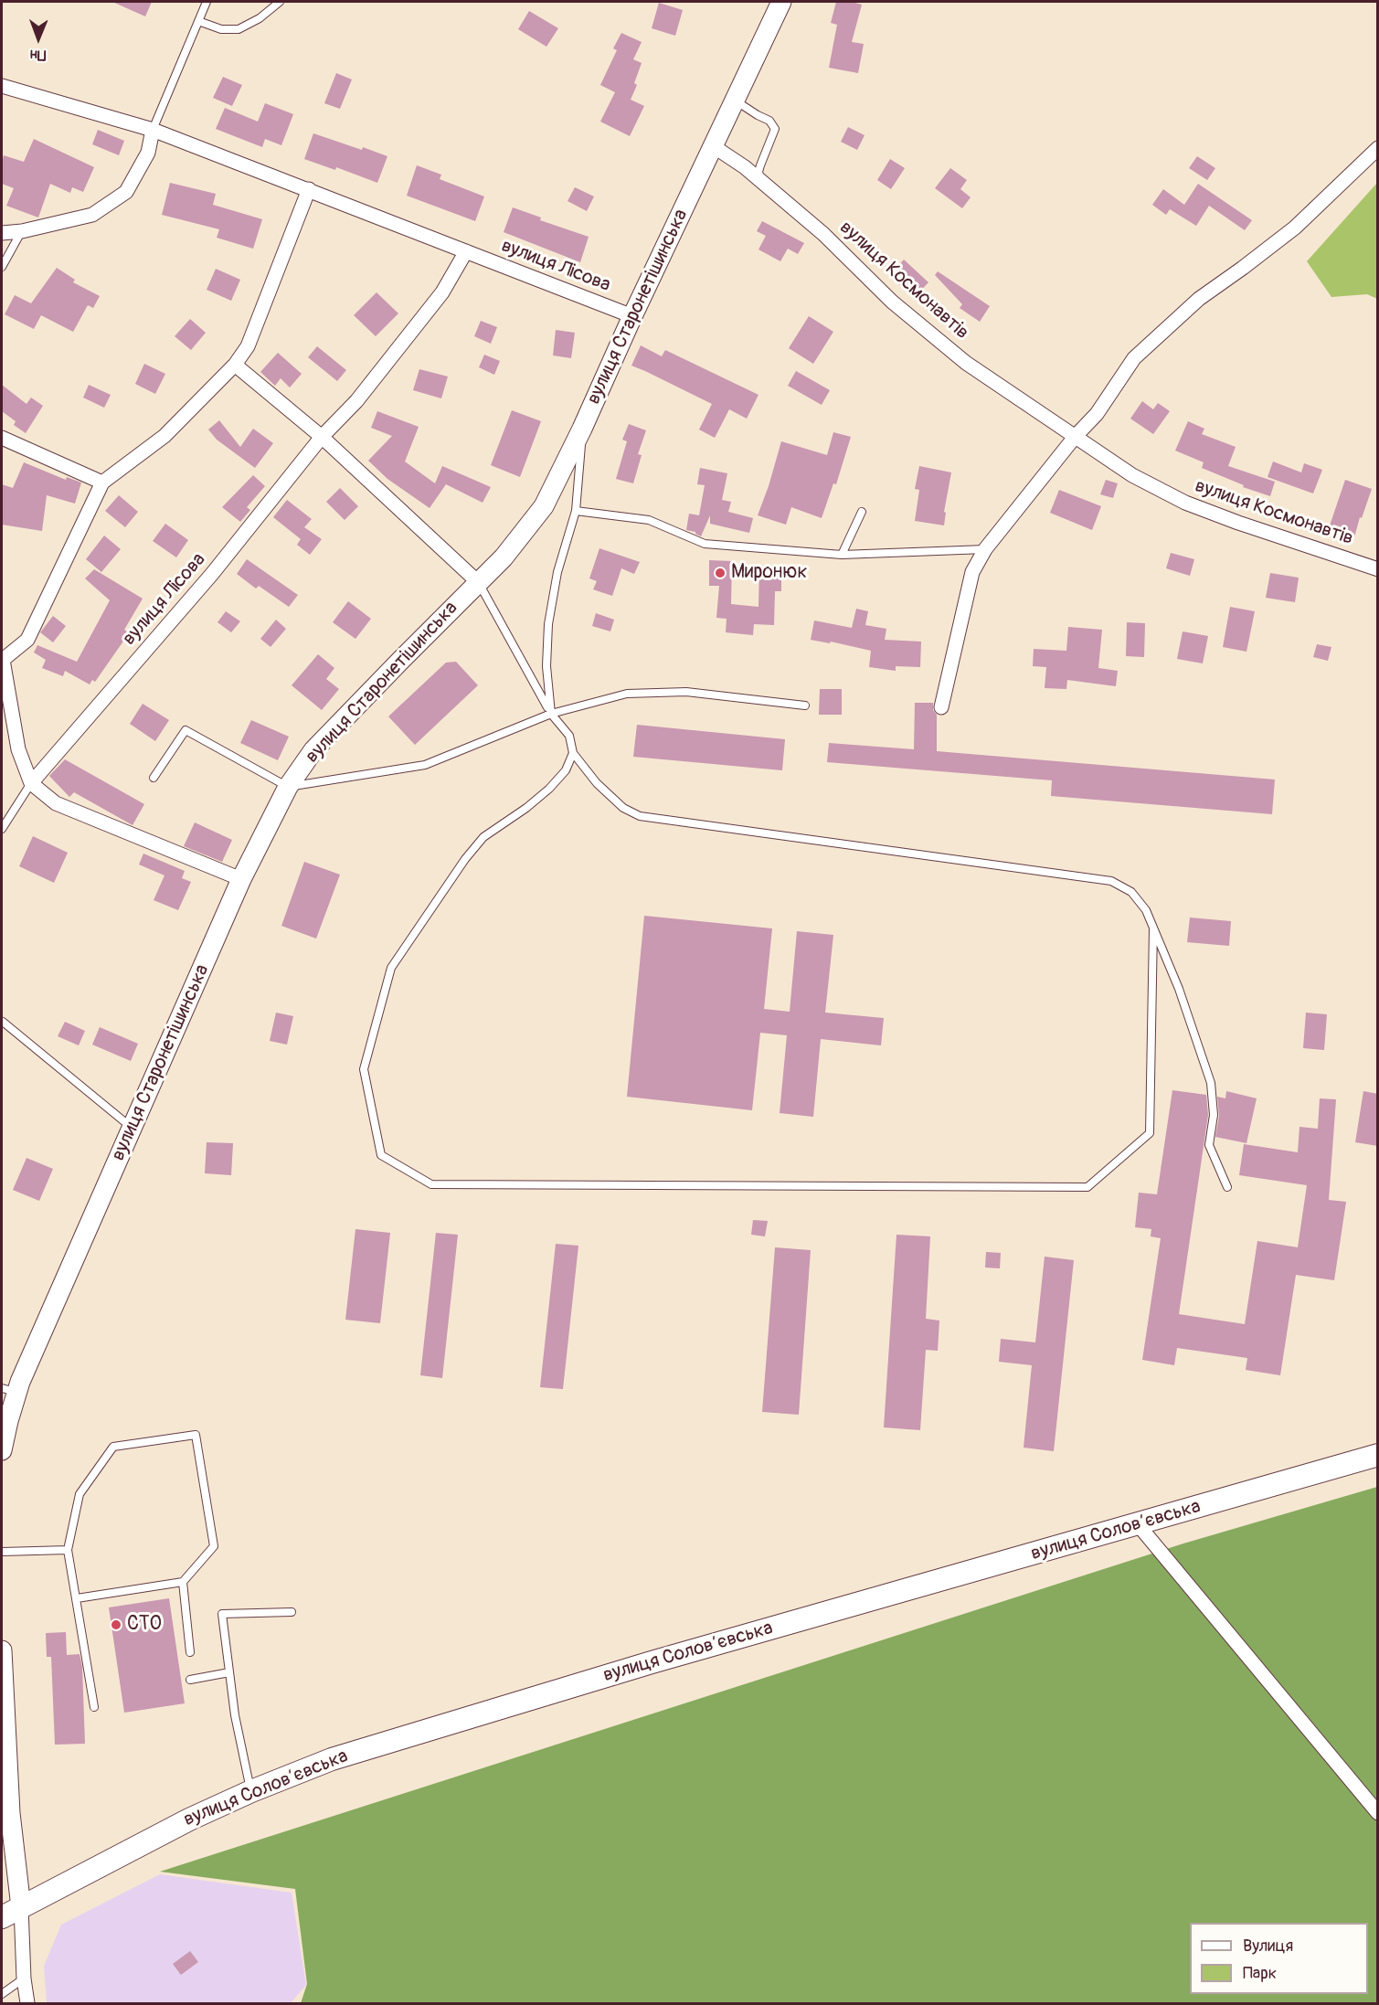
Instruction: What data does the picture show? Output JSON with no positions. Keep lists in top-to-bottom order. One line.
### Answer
{"streets":{"main road":["вулиця Старонетішинська","вулиця Соловʼєвська"],"street":["вулиця Лісова","вулиця Космонавтів"]},"crossings":[["вулиця Лісова","вулиця Старонетішинська"],["вулиця Космонавтів","вулиця Старонетішинська"]],"places":["Миронюк","СТО"],"legend":["Вулиця","Парк"],"north":"bottom"}
